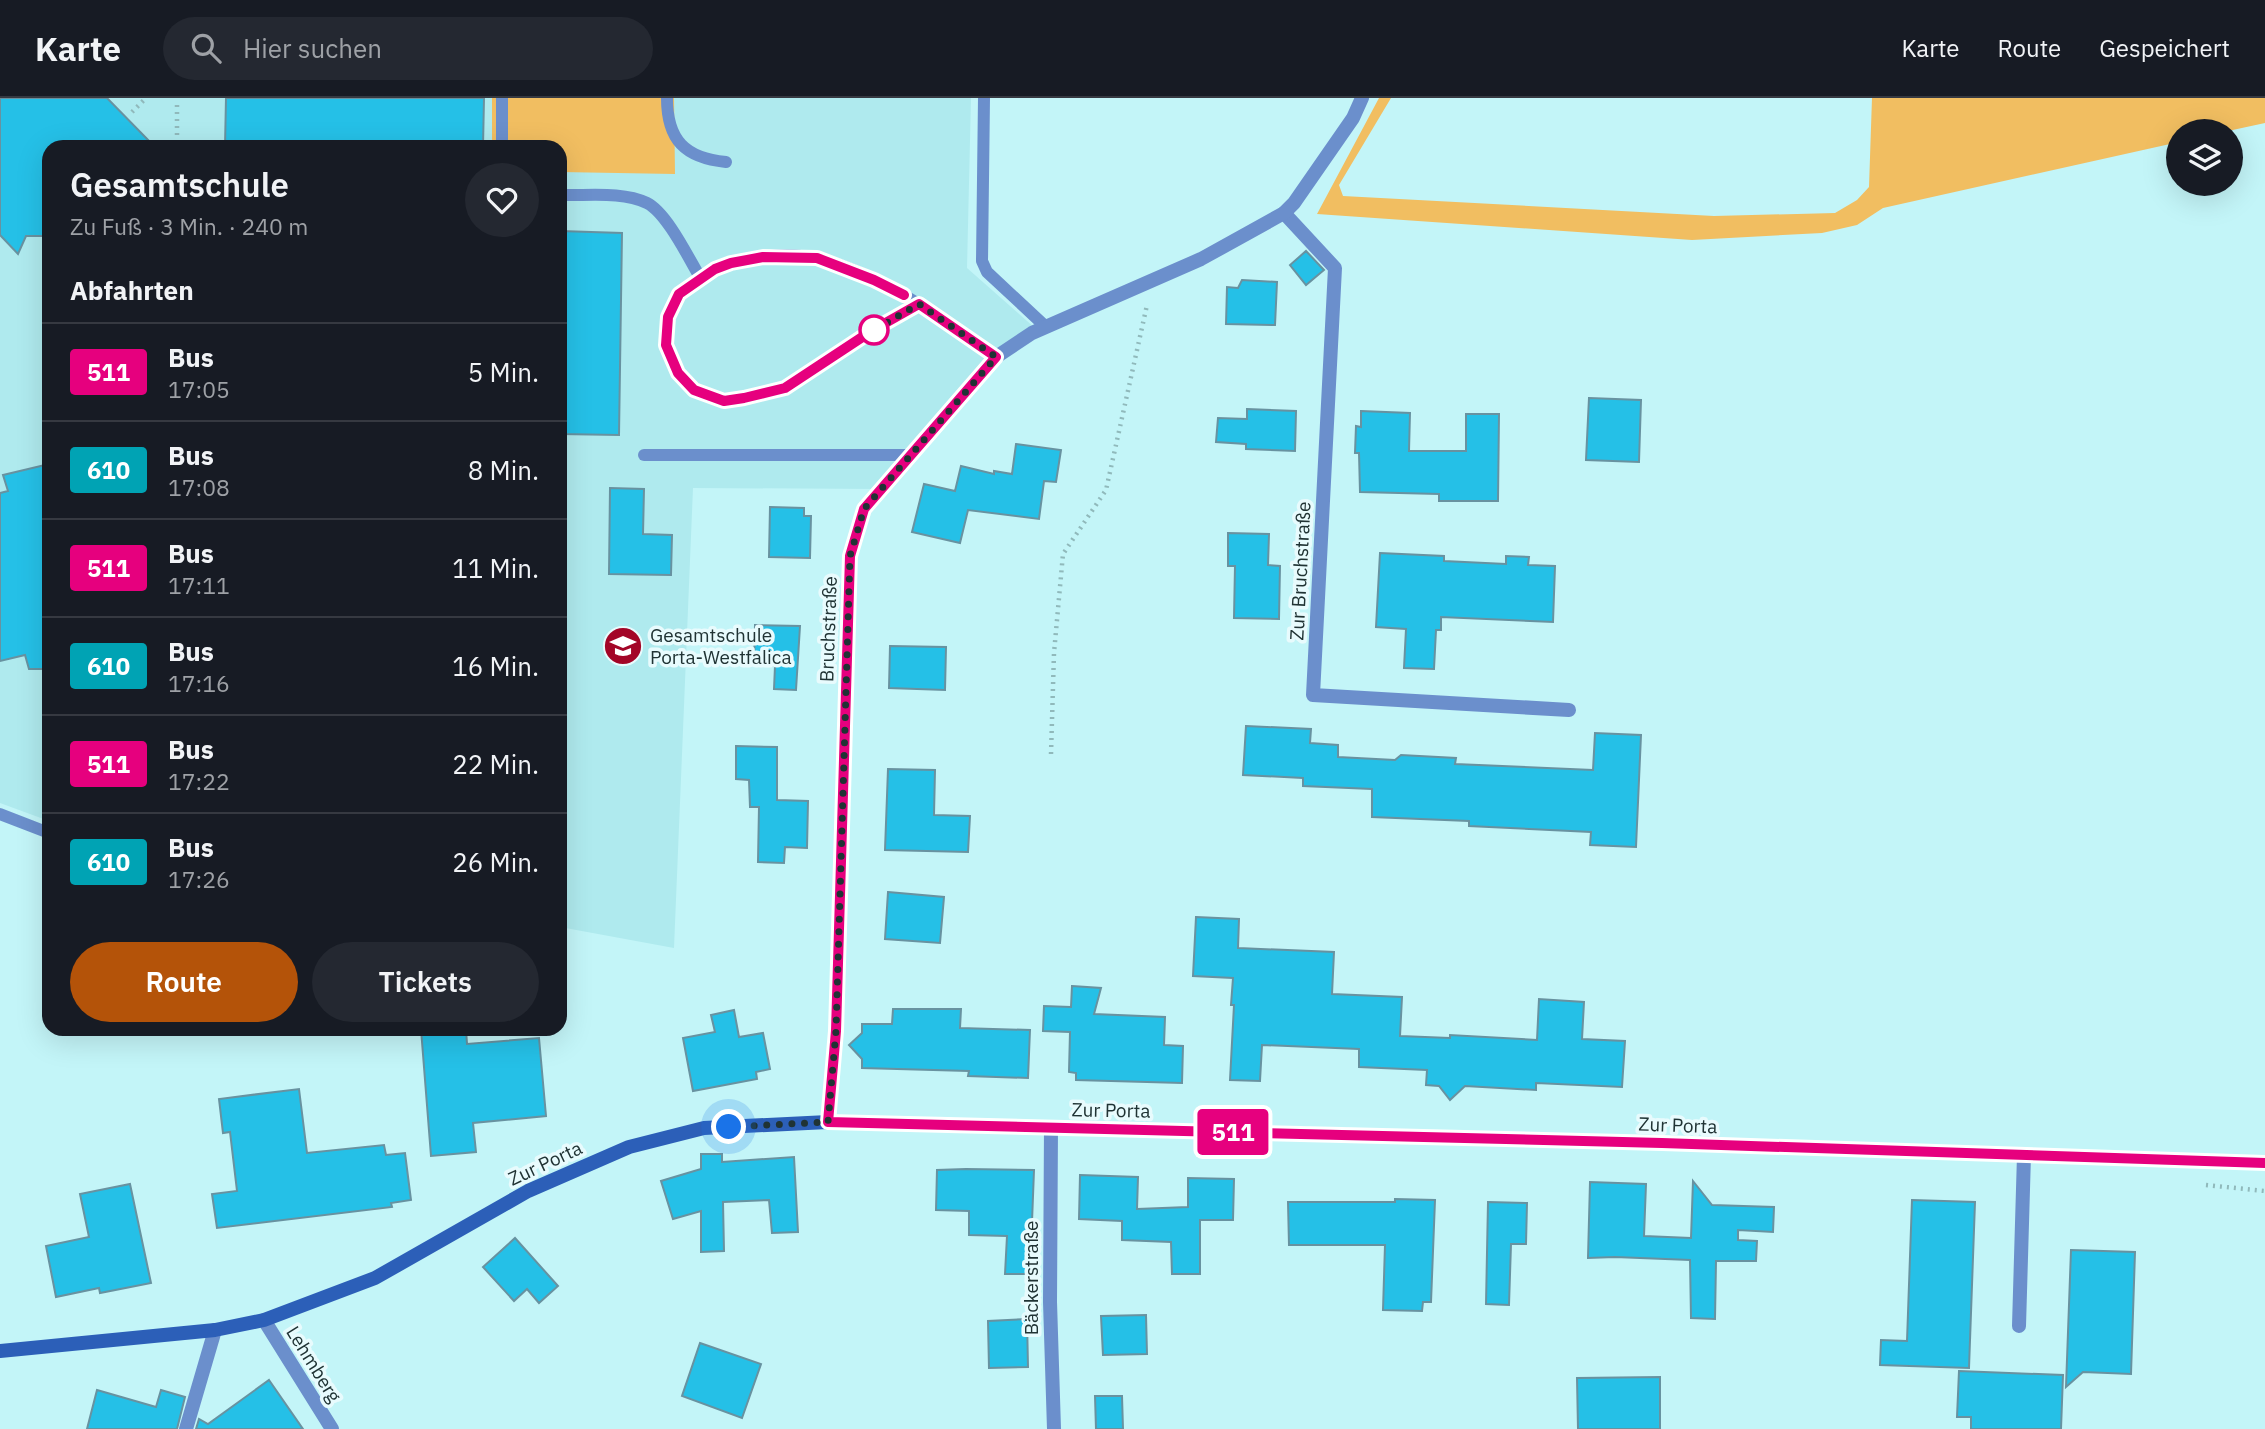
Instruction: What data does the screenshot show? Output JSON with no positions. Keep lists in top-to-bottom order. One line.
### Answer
{"streets":{"main road":["Zur Porta"],"street":["Zur Bruchstraße","Bruchstraße","Bäckerstraße","Lehmberg"]},"crossings":[["Zur Bruchstraße","Bruchstraße"],["Bruchstraße","Zur Porta"],["Zur Porta","Bäckerstraße"],["Zur Porta","Lehmberg"]],"places":{"school or university":["Gesamtschule Porta-Westfalica"]},"lines":["bus line 511"],"page":{"header":"Karte","search":"Hier suchen","nav":["Karte","Route","Gespeichert"],"on_map":"511","heading":[["Gesamtschule","Zu Fuß · 3 Min. · 240 m"],"Abfahrten"],"list":[{"mark":"511","name":"Bus","note":"17:05","value":"5 Min."},{"mark":"610","name":"Bus","note":"17:08","value":"8 Min."},{"mark":"511","name":"Bus","note":"17:11","value":"11 Min."},{"mark":"610","name":"Bus","note":"17:16","value":"16 Min."},{"mark":"511","name":"Bus","note":"17:22","value":"22 Min."},{"mark":"610","name":"Bus","note":"17:26","value":"26 Min."}],"buttons":["Route","Tickets"]}}
